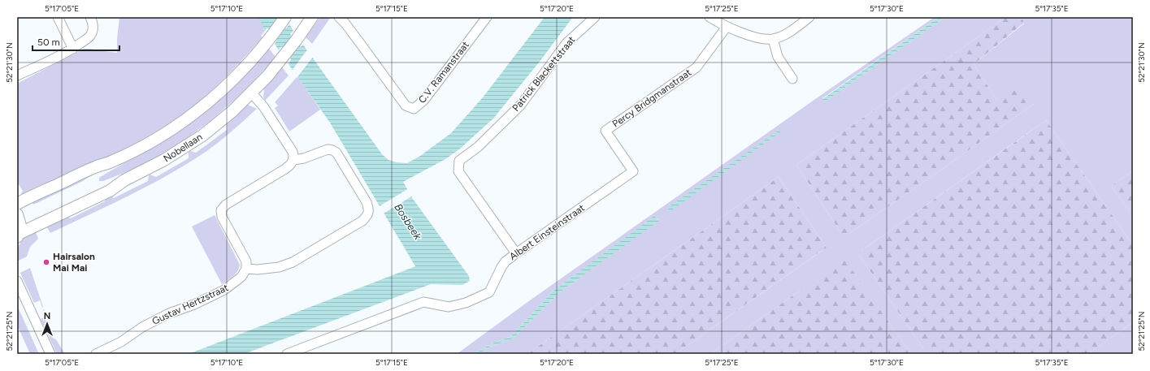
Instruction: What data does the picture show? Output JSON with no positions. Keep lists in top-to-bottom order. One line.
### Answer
{"streets":{"street":["C.V. Ramanstraat","Patrick Blackettstraat","Percy Bridgmanstraat","Nobellaan","Albert Einsteinstraat","Gustav Hertzstraat"]},"crossings":[["Patrick Blackettstraat","Albert Einsteinstraat"],["Percy Bridgmanstraat","Albert Einsteinstraat"]],"water":["Bosbeek"],"places":["Hairsalon Mai Mai"],"scale_bar":"50 m","north":"top","coordinates":["5°17'05\"E","5°17'10\"E","5°17'15\"E","5°17'20\"E","5°17'25\"E","5°17'30\"E","5°17'35\"E","52°21'30\"N","52°21'25\"N"]}
